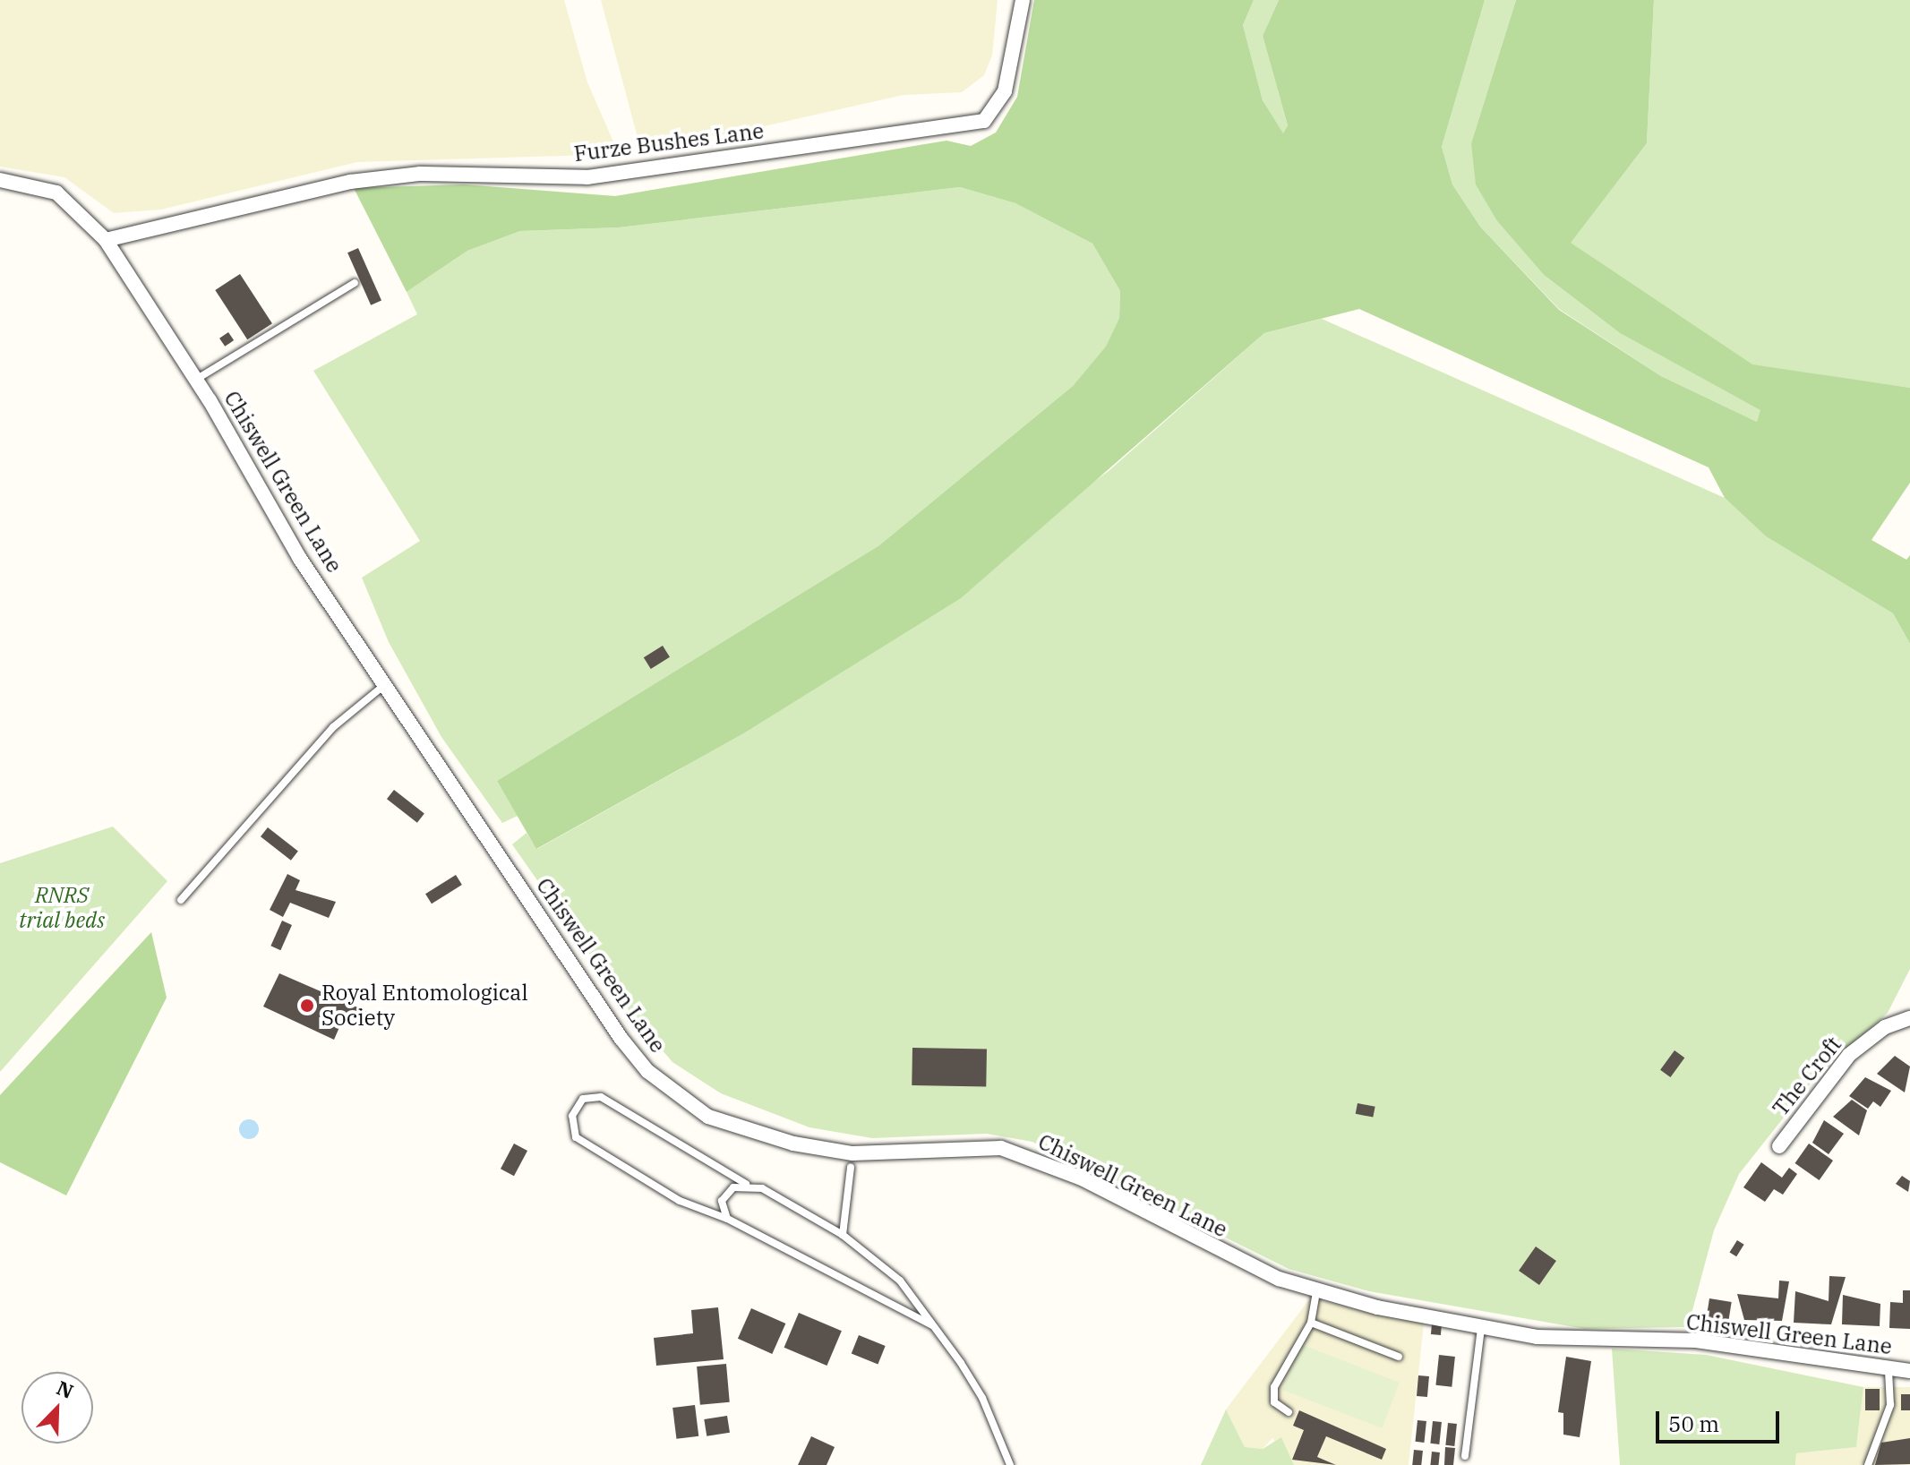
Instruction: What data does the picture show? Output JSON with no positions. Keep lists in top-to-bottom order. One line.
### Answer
{"streets":{"street":["Furze Bushes Lane","Chiswell Green Lane","The Croft"]},"crossings":[["Furze Bushes Lane","Chiswell Green Lane"]],"parks":["RNRS trial beds"],"places":["Royal Entomological Society"],"scale_bar":"50 m","north":"top right"}
